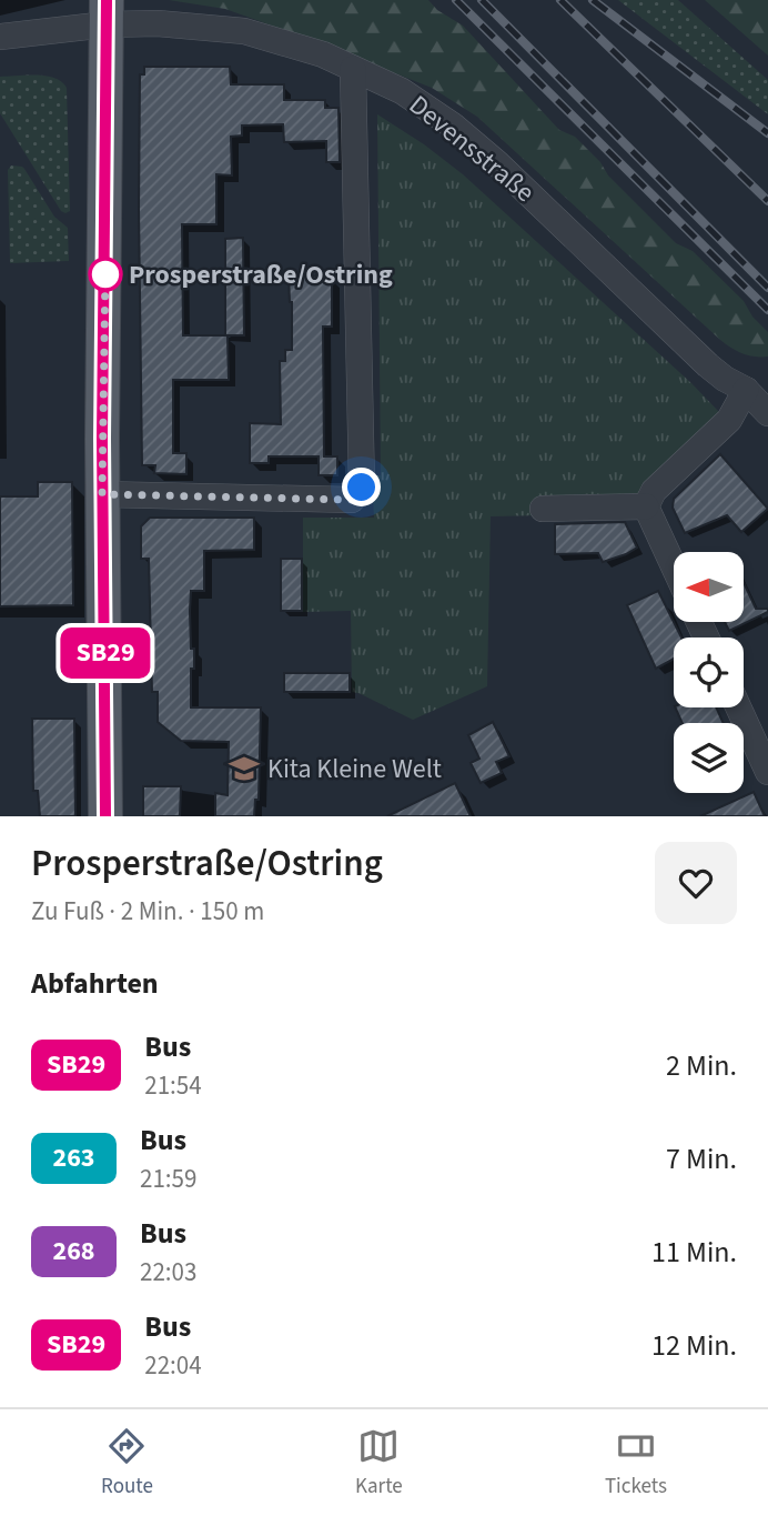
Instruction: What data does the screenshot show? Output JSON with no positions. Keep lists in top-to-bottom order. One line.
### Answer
{"streets":{"street":["Devensstraße"]},"places":{"other":["Prosperstraße/Ostring"],"school or university":["Kita Kleine Welt"]},"lines":["bus line SB29"],"north":"left","page":{"on_map":"SB29","heading":[["Prosperstraße/Ostring","Zu Fuß · 2 Min. · 150 m"],"Abfahrten"],"list":[{"mark":"SB29","name":"Bus","note":"21:54","value":"2 Min."},{"mark":"263","name":"Bus","note":"21:59","value":"7 Min."},{"mark":"268","name":"Bus","note":"22:03","value":"11 Min."},{"mark":"SB29","name":"Bus","note":"22:04","value":"12 Min."}],"tabs":["Route","Karte","Tickets"]}}
